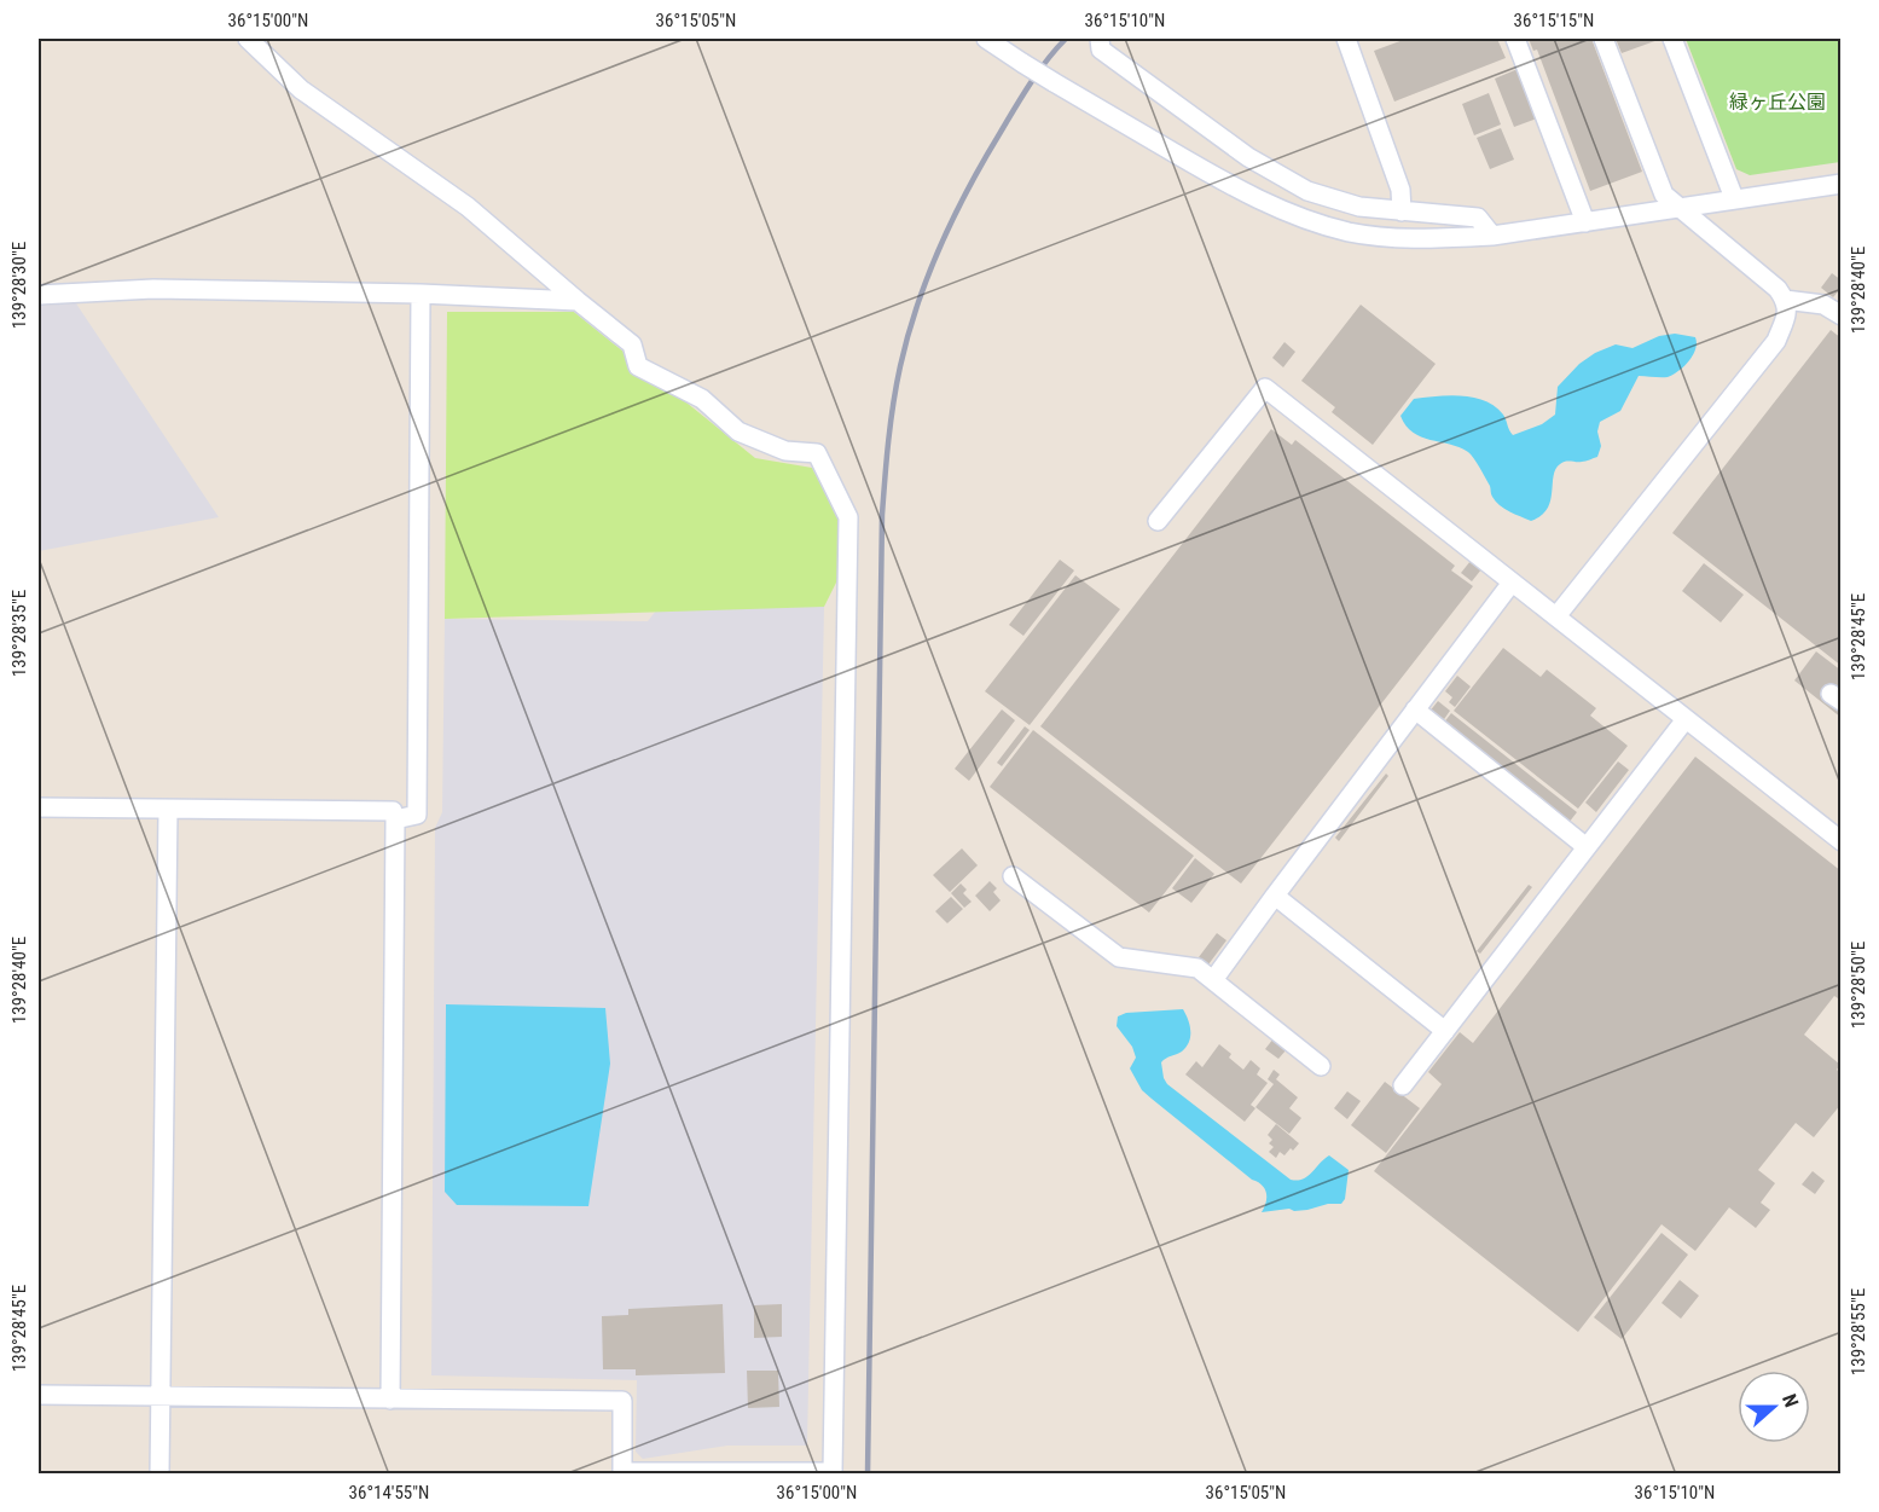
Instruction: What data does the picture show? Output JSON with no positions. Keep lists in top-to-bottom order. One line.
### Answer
{"parks":["緑ヶ丘公園"],"north":"right","coordinates":["36°15'00\"N","36°15'05\"N","36°15'10\"N","36°15'15\"N","139°28'30\"E","139°28'40\"E","139°28'35\"E","139°28'45\"E","139°28'50\"E","139°28'55\"E","36°14'55\"N"]}
